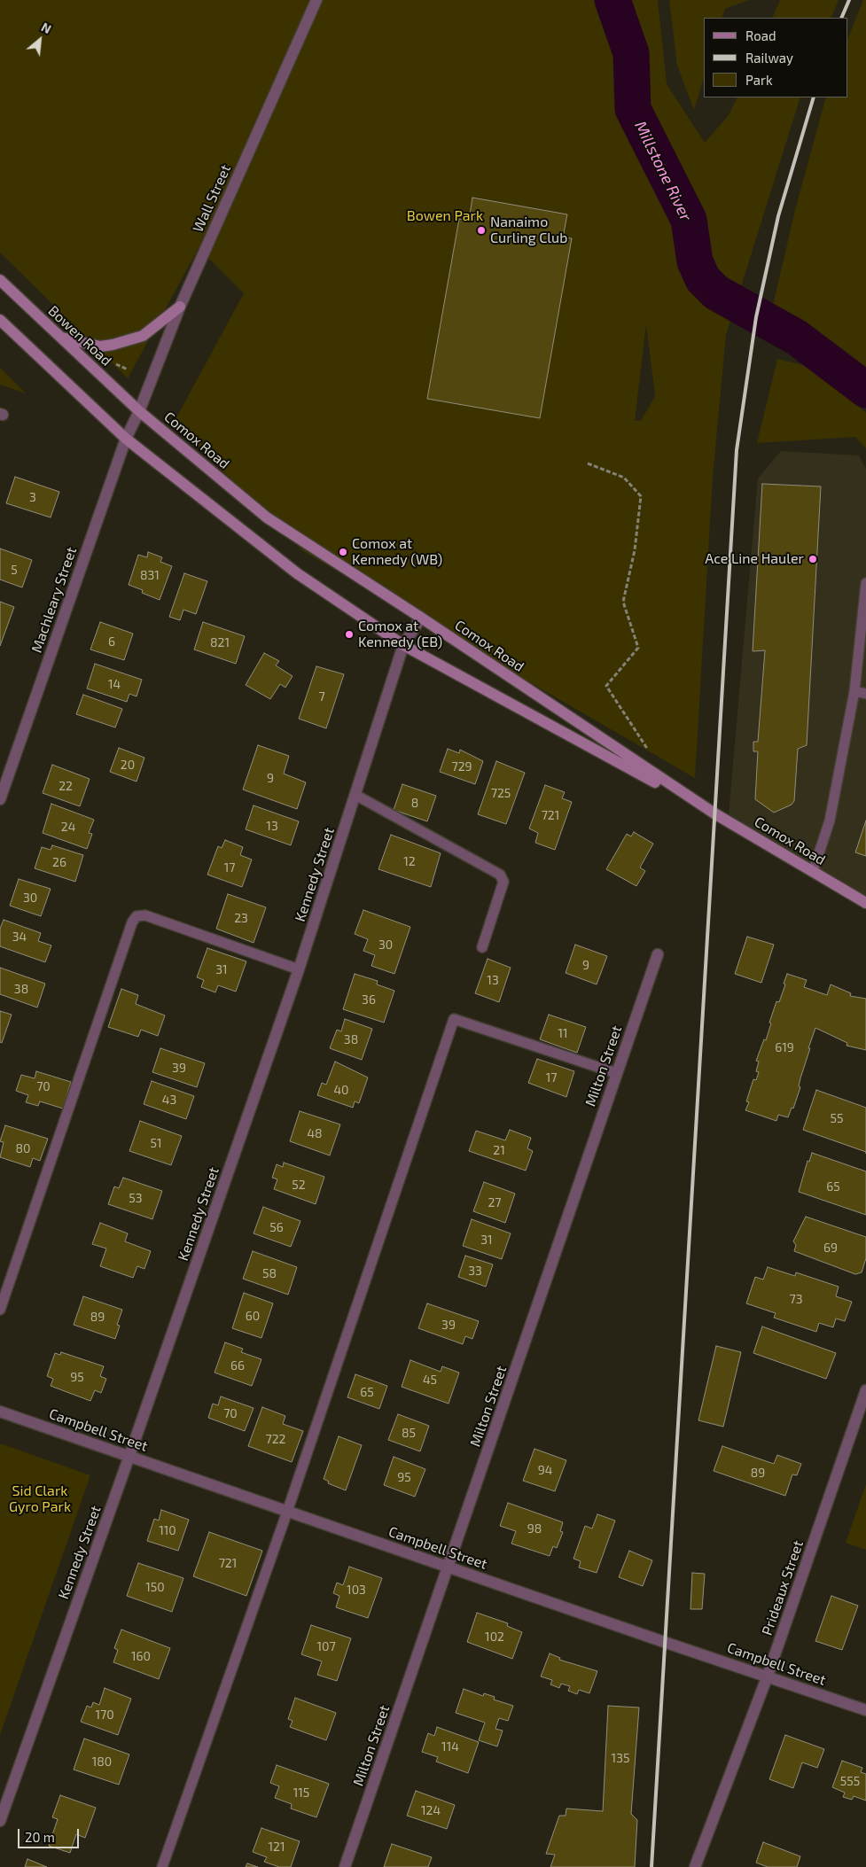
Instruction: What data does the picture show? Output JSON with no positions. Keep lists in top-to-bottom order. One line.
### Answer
{"streets":{"main road":["Bowen Road","Comox Road"],"street":["Wall Street","Machleary Street","Kennedy Street","Milton Street","Campbell Street","Prideaux Street"]},"crossings":[["Wall Street","Bowen Road"],["Wall Street","Comox Road"],["Wall Street","Machleary Street"],["Bowen Road","Comox Road"],["Bowen Road","Machleary Street"],["Comox Road","Machleary Street"],["Comox Road","Kennedy Street"],["Kennedy Street","Campbell Street"],["Milton Street","Campbell Street"],["Campbell Street","Prideaux Street"]],"water":["Millstone River"],"parks":["Bowen Park","Sid Clark Gyro Park"],"places":["Nanaimo Curling Club","Comox at Kennedy (WB)","Ace Line Hauler","Comox at Kennedy (EB)"],"house_numbers":["3","5","831","6","821","14","7","20","729","9","22","725","8","721","13","24","12","26","17","30","23","34","30","9","31","13","38","36","11","38","619","39","17","70","40","43","55","48","51","80","21","52","65","53","27","56","31","69","33","58","73","60","89","39","66","95","45","65","70","85","722","94","89","95","98","110","721","150","103","102","107","160","170","114","135","180","555","115","124","121"],"legend":["Road","Railway","Park"],"scale_bar":"20 m","north":"top right"}
